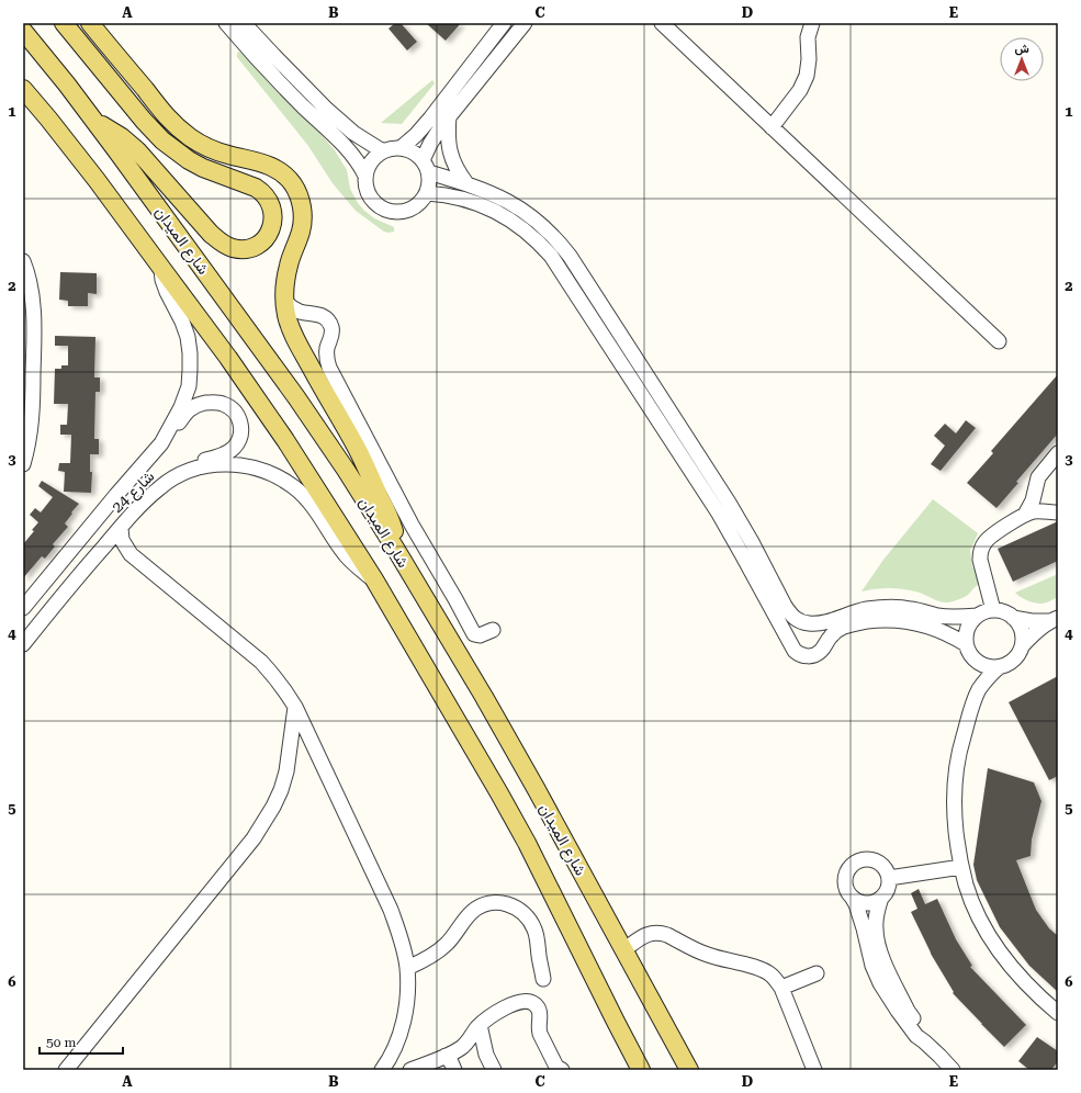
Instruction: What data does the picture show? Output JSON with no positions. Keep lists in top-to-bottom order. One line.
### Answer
{"streets":{"main road":["شارع الميدان"],"street":["شارع 24"]},"scale_bar":"50 m","north":"top","grid":{"columns":["A","B","C","D","E"],"rows":["1","2","3","4","5","6"]}}
